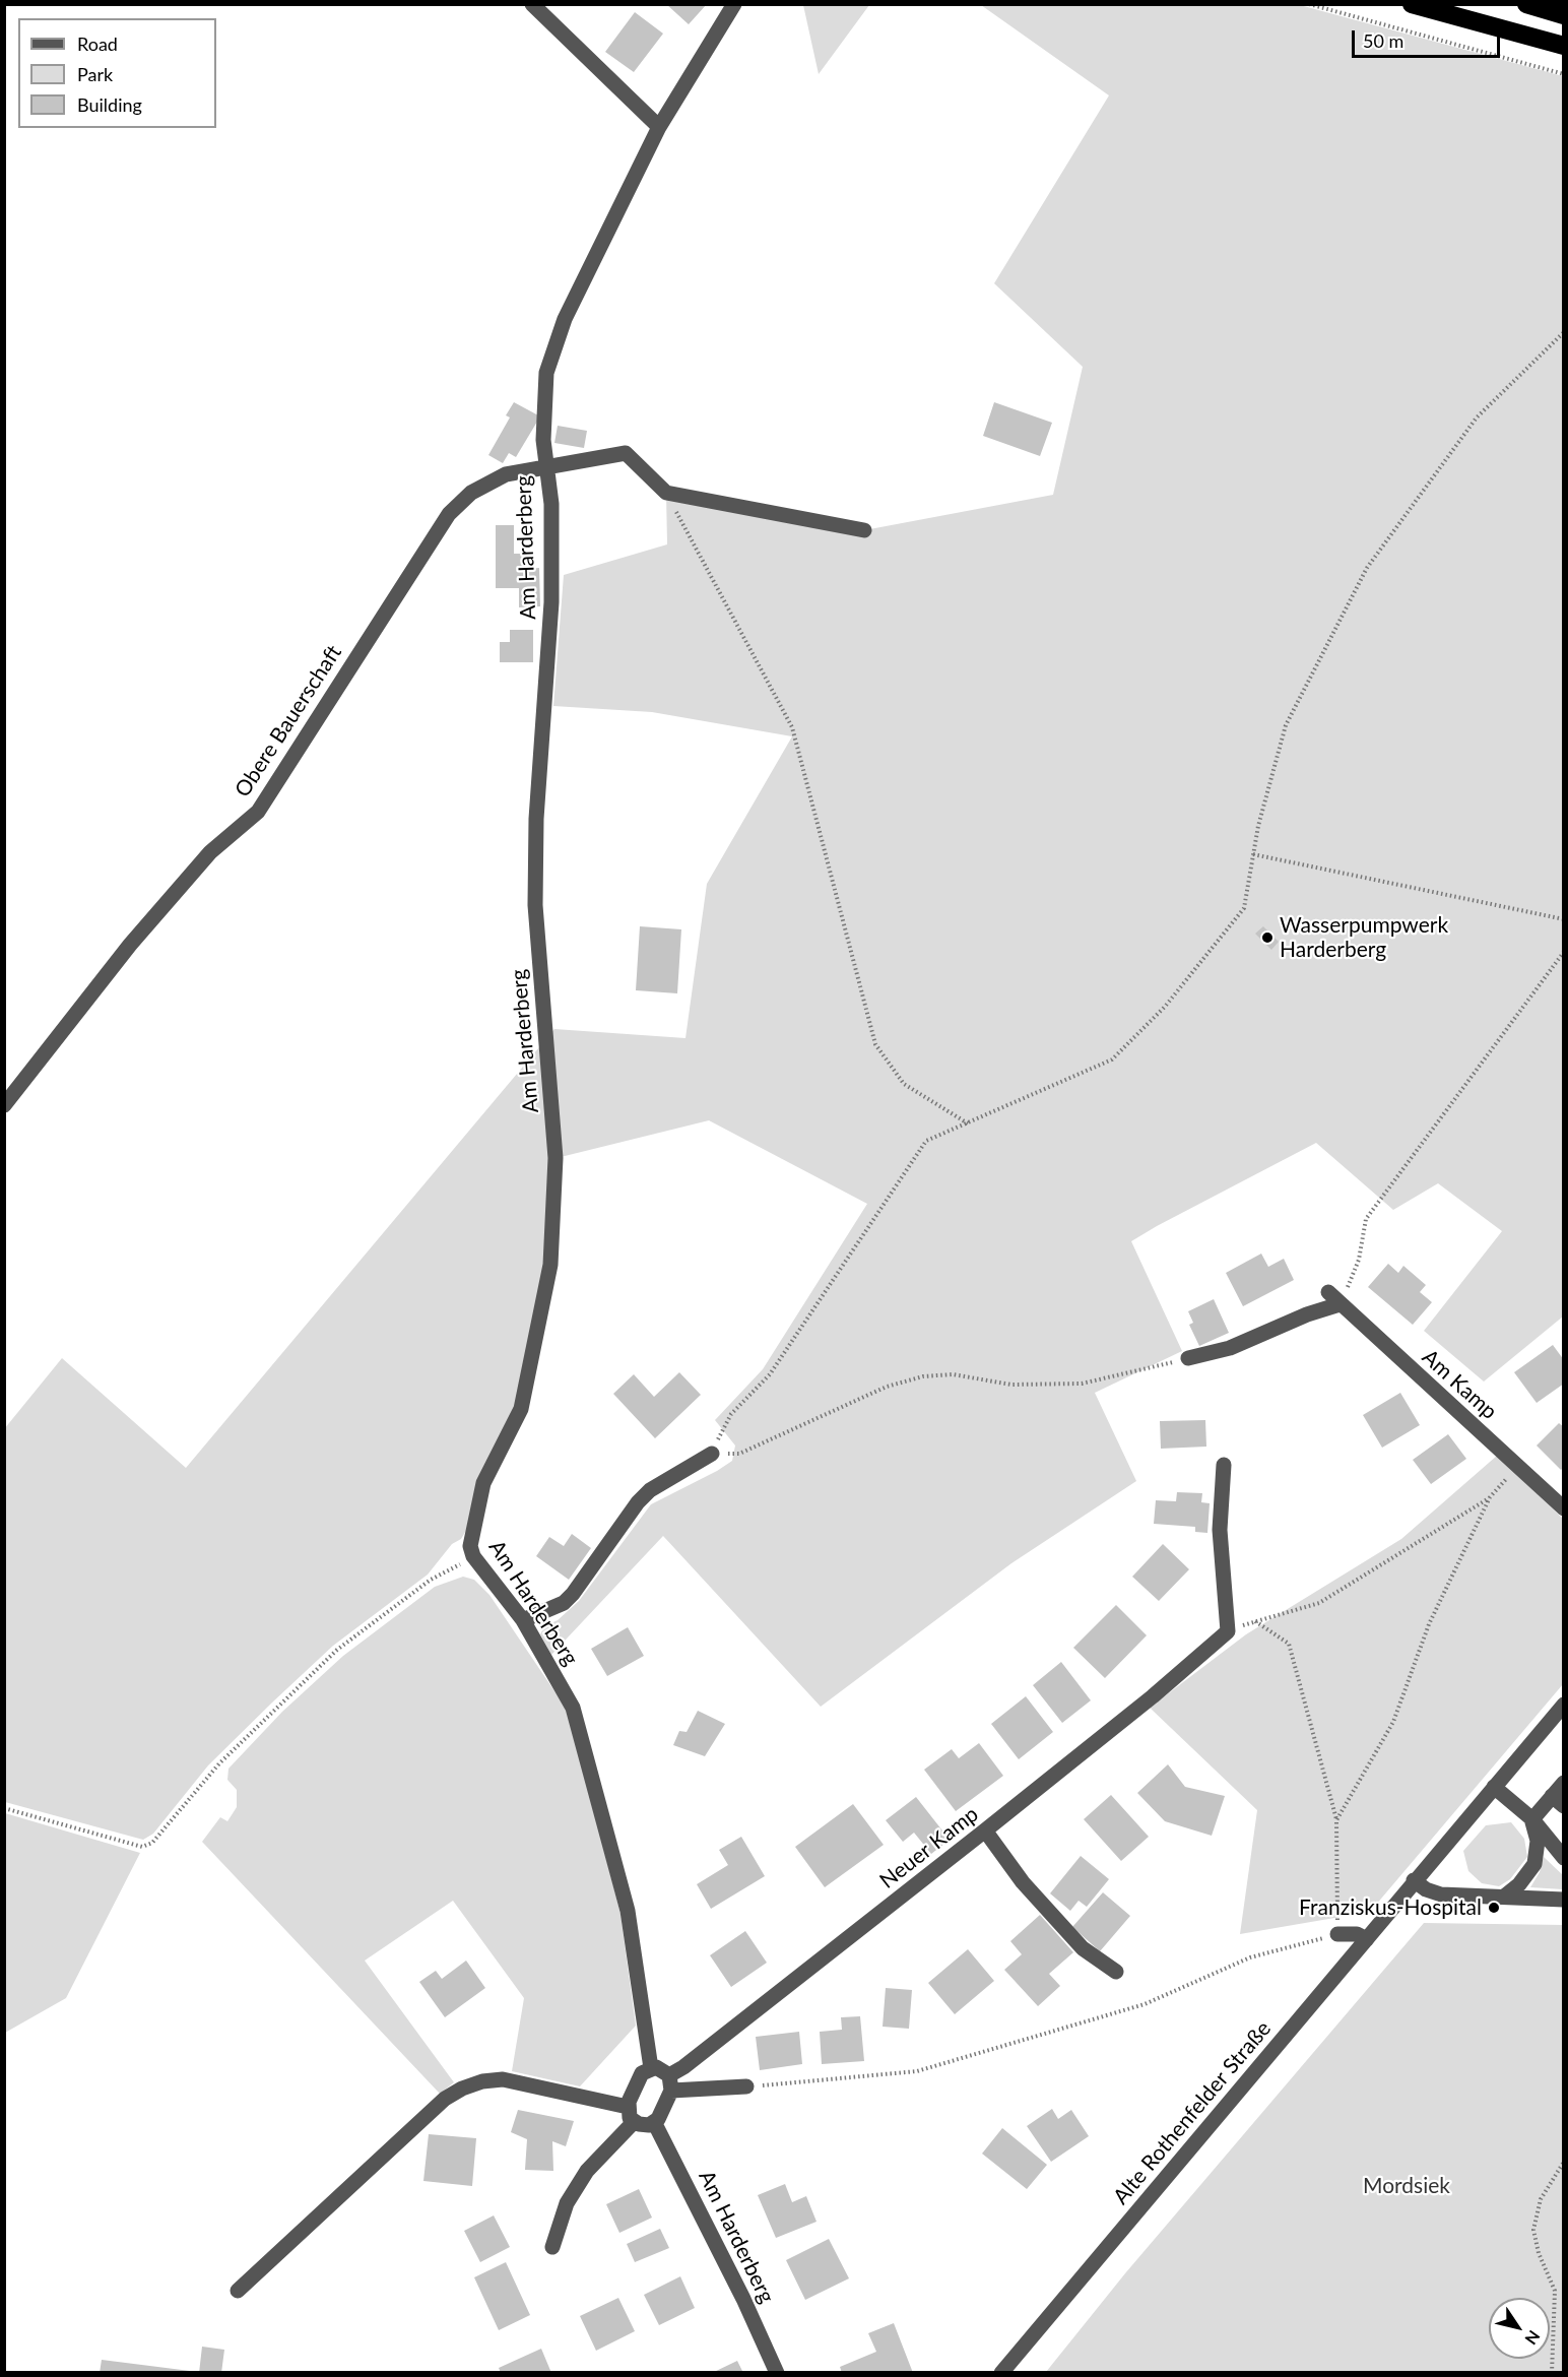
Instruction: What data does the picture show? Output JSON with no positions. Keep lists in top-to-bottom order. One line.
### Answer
{"streets":{"street":["Am Harderberg","Obere Bauerschaft","Am Kamp","Neuer Kamp","Alte Rothenfelder Straße"]},"crossings":[["Am Harderberg","Obere Bauerschaft"]],"parks":["Mordsiek"],"places":["Wasserpumpwerk Harderberg","Franziskus-Hospital"],"legend":["Road","Park","Building"],"scale_bar":"50 m","north":"bottom right"}
